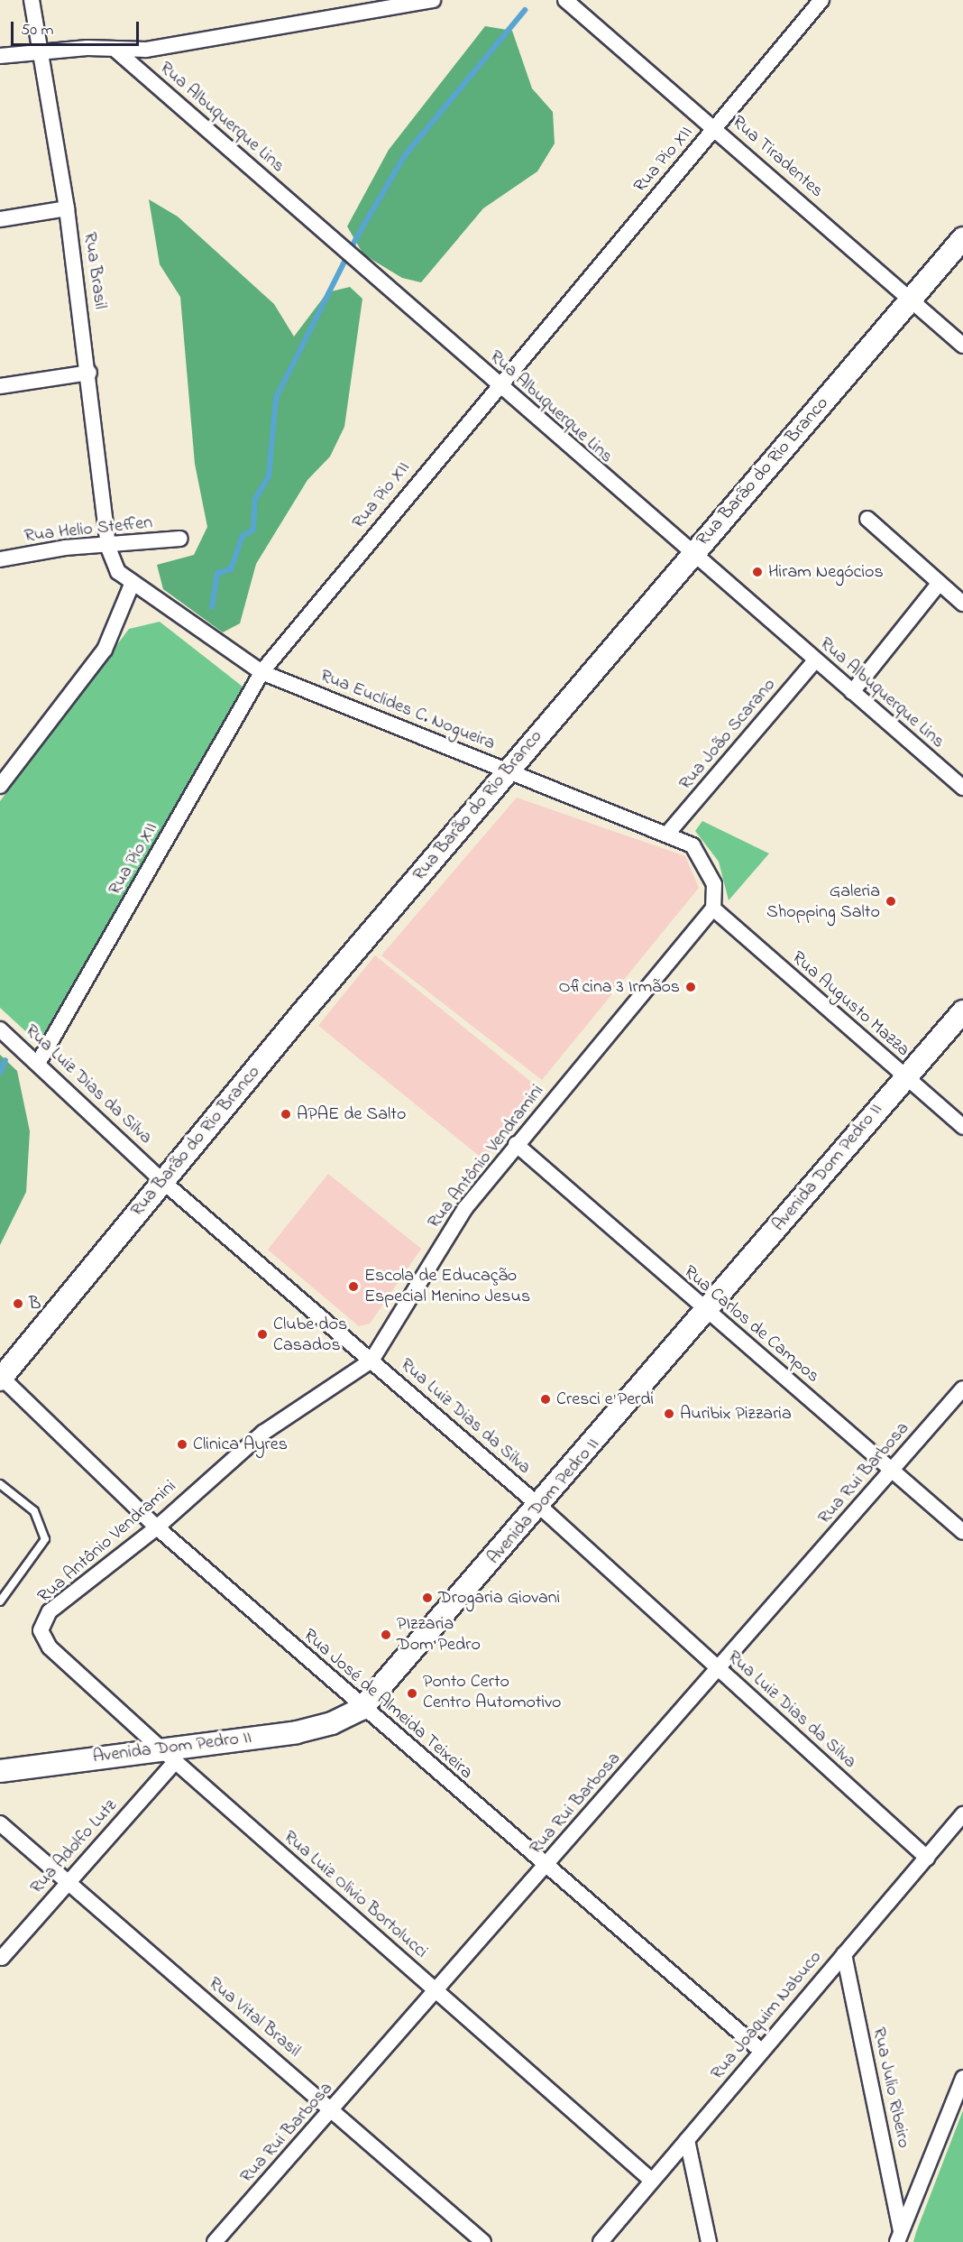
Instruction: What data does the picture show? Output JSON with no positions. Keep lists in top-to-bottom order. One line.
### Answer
{"streets":{"main road":["Rua Barão do Rio Branco","Avenida Dom Pedro II"],"street":["Rua Albuquerque Lins","Rua Tiradentes","Rua Pio XII","Rua Brasil","Rua Helio Steffen","Rua Euclides C. Nogueira","Rua João Scarano","Rua Augusto Mazza","Rua Luiz Dias da Silva","Rua Antônio Vendramini","Rua Carlos de Campos","Rua Rui Barbosa","Rua José de Almeida Teixeira","Rua Adolfo Lutz","Rua Luiz Olivio Bortolucci","Rua Joaquim Nabuco","Rua Vital Brasil","Rua Julio Ribeiro"]},"crossings":[["Rua Albuquerque Lins","Rua Pio XII"],["Rua Albuquerque Lins","Rua Barão do Rio Branco"],["Rua Albuquerque Lins","Rua João Scarano"],["Rua Tiradentes","Rua Pio XII"],["Rua Tiradentes","Rua Barão do Rio Branco"],["Rua Pio XII","Rua Euclides C. Nogueira"],["Rua Pio XII","Rua Luiz Dias da Silva"],["Rua Brasil","Rua Helio Steffen"],["Rua Brasil","Rua Euclides C. Nogueira"],["Rua Barão do Rio Branco","Rua Euclides C. Nogueira"],["Rua Barão do Rio Branco","Rua Luiz Dias da Silva"],["Rua Barão do Rio Branco","Rua José de Almeida Teixeira"],["Rua Helio Steffen","Rua Euclides C. Nogueira"],["Rua Euclides C. Nogueira","Rua João Scarano"],["Rua Euclides C. Nogueira","Rua Augusto Mazza"],["Rua Euclides C. Nogueira","Rua Antônio Vendramini"],["Rua Augusto Mazza","Rua Antônio Vendramini"],["Rua Augusto Mazza","Avenida Dom Pedro II"],["Rua Luiz Dias da Silva","Rua Antônio Vendramini"],["Rua Luiz Dias da Silva","Avenida Dom Pedro II"],["Rua Luiz Dias da Silva","Rua Rui Barbosa"],["Rua Luiz Dias da Silva","Rua Joaquim Nabuco"],["Rua Antônio Vendramini","Rua Carlos de Campos"],["Rua Antônio Vendramini","Rua José de Almeida Teixeira"],["Rua Antônio Vendramini","Rua Luiz Olivio Bortolucci"],["Avenida Dom Pedro II","Rua Carlos de Campos"],["Avenida Dom Pedro II","Rua José de Almeida Teixeira"],["Avenida Dom Pedro II","Rua Adolfo Lutz"],["Avenida Dom Pedro II","Rua Luiz Olivio Bortolucci"],["Rua Carlos de Campos","Rua Rui Barbosa"],["Rua Rui Barbosa","Rua José de Almeida Teixeira"],["Rua Rui Barbosa","Rua Luiz Olivio Bortolucci"],["Rua Rui Barbosa","Rua Vital Brasil"],["Rua José de Almeida Teixeira","Rua Joaquim Nabuco"],["Rua Adolfo Lutz","Rua Luiz Olivio Bortolucci"],["Rua Adolfo Lutz","Rua Vital Brasil"],["Rua Luiz Olivio Bortolucci","Rua Joaquim Nabuco"],["Rua Joaquim Nabuco","Rua Julio Ribeiro"]],"places":["Hiram Negócios","Galeria Shopping Salto","Oficina 3 Irmãos","APAE de Salto","Escola de Educação Especial Menino Jesus","B","Clube dos Casados","Cresci e Perdi","Auribix Pizzaria","Clinica Ayres","Drogaria Giovani","PIzzaria Dom Pedro","Ponto Certo Centro Automotivo"],"scale_bar":"50 m"}
